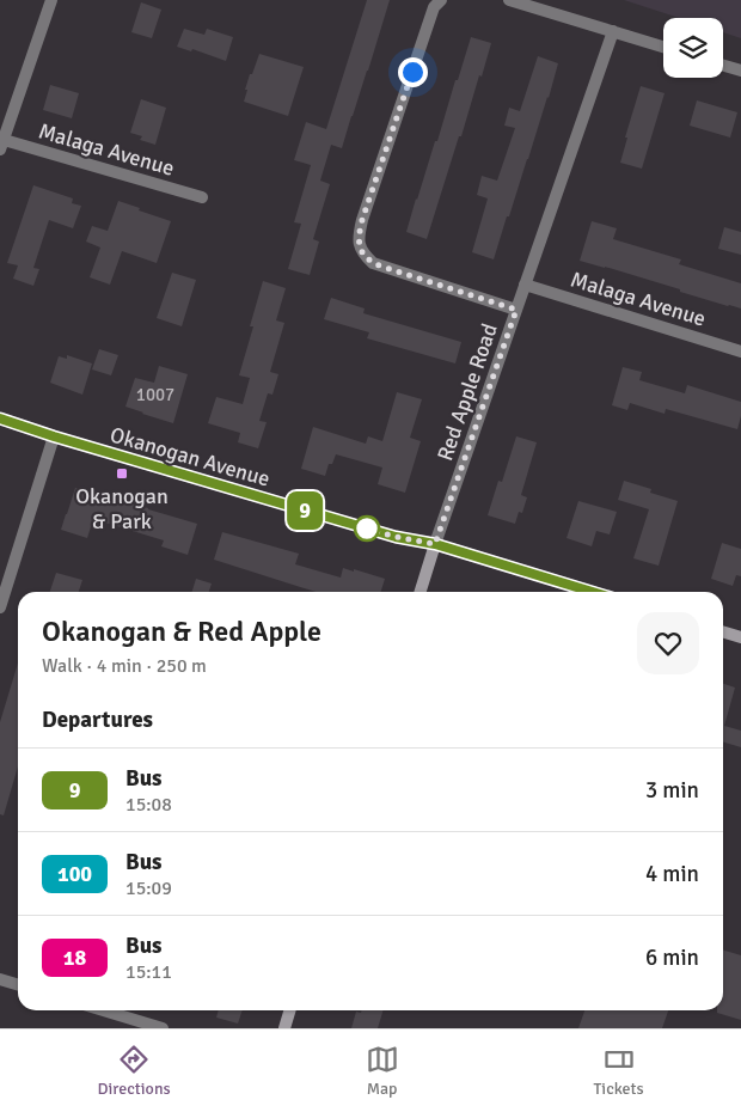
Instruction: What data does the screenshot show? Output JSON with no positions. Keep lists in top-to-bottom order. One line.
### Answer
{"streets":{"street":["Malaga Avenue","Red Apple Road","Okanogan Avenue"]},"crossings":[["Malaga Avenue","Red Apple Road"],["Red Apple Road","Okanogan Avenue"]],"places":{"transit":["Okanogan & Park"]},"lines":["bus line 9"],"house_numbers":["1007"],"page":{"on_map":"9","heading":[["Okanogan & Red Apple","Walk · 4 min · 250 m"],"Departures"],"list":[{"mark":"9","name":"Bus","note":"15:08","value":"3 min"},{"mark":"100","name":"Bus","note":"15:09","value":"4 min"},{"mark":"18","name":"Bus","note":"15:11","value":"6 min"}],"tabs":["Directions","Map","Tickets"]}}
